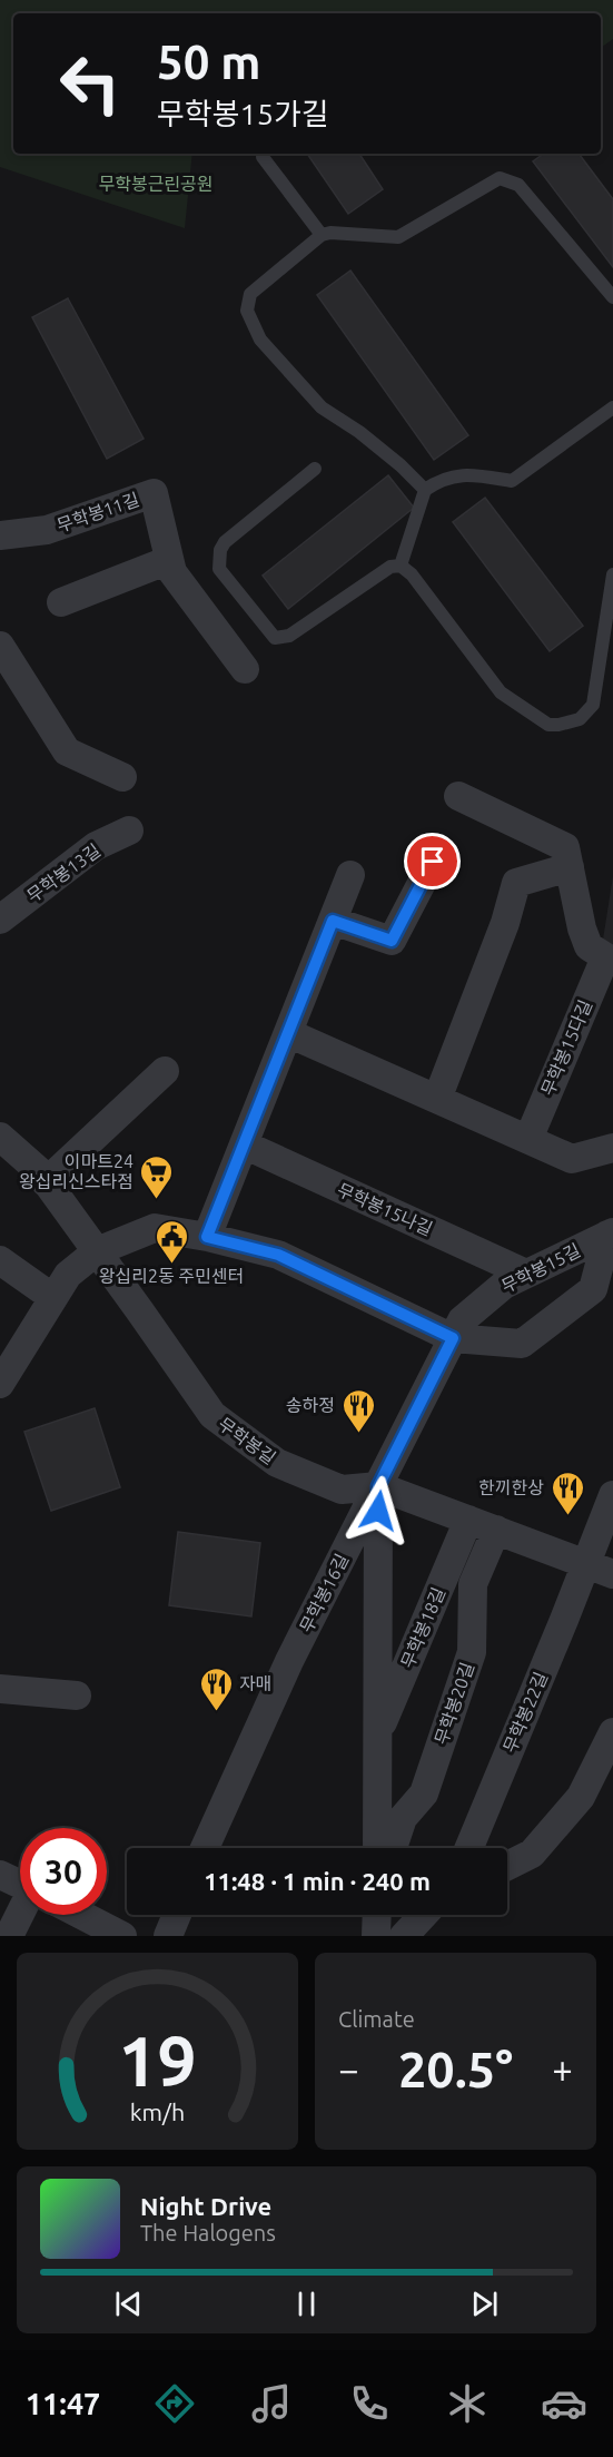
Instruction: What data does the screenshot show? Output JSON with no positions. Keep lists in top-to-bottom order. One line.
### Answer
{"streets":{"street":["무학봉11길","무학봉13길","무학봉15다길","무학봉15나길","무학봉15길","무학봉길","무학봉16길","무학봉18길","무학봉20길","무학봉22길"]},"crossings":[["무학봉15나길","무학봉15길"],["무학봉15길","무학봉길"],["무학봉15길","무학봉16길"],["무학봉길","무학봉16길"],["무학봉길","무학봉18길"],["무학봉길","무학봉20길"],["무학봉길","무학봉22길"],["무학봉16길","무학봉18길"]],"parks":["무학봉근린공원"],"places":{"supermarket":["이마트24 왕십리신스타점"],"public building":["왕십리2동 주민센터"],"restaurant":["송하정","한끼한상","자매"]},"page":{"turn":["50 m","무학봉15가길"],"limit":"30","trip":"11:48 · 1 min · 240 m","tile":"Climate","heat":["−","20.5°","+"],"song":["Night Drive","The Halogens"],"tabs":"11:47","gauge":["19","km/h"]}}
